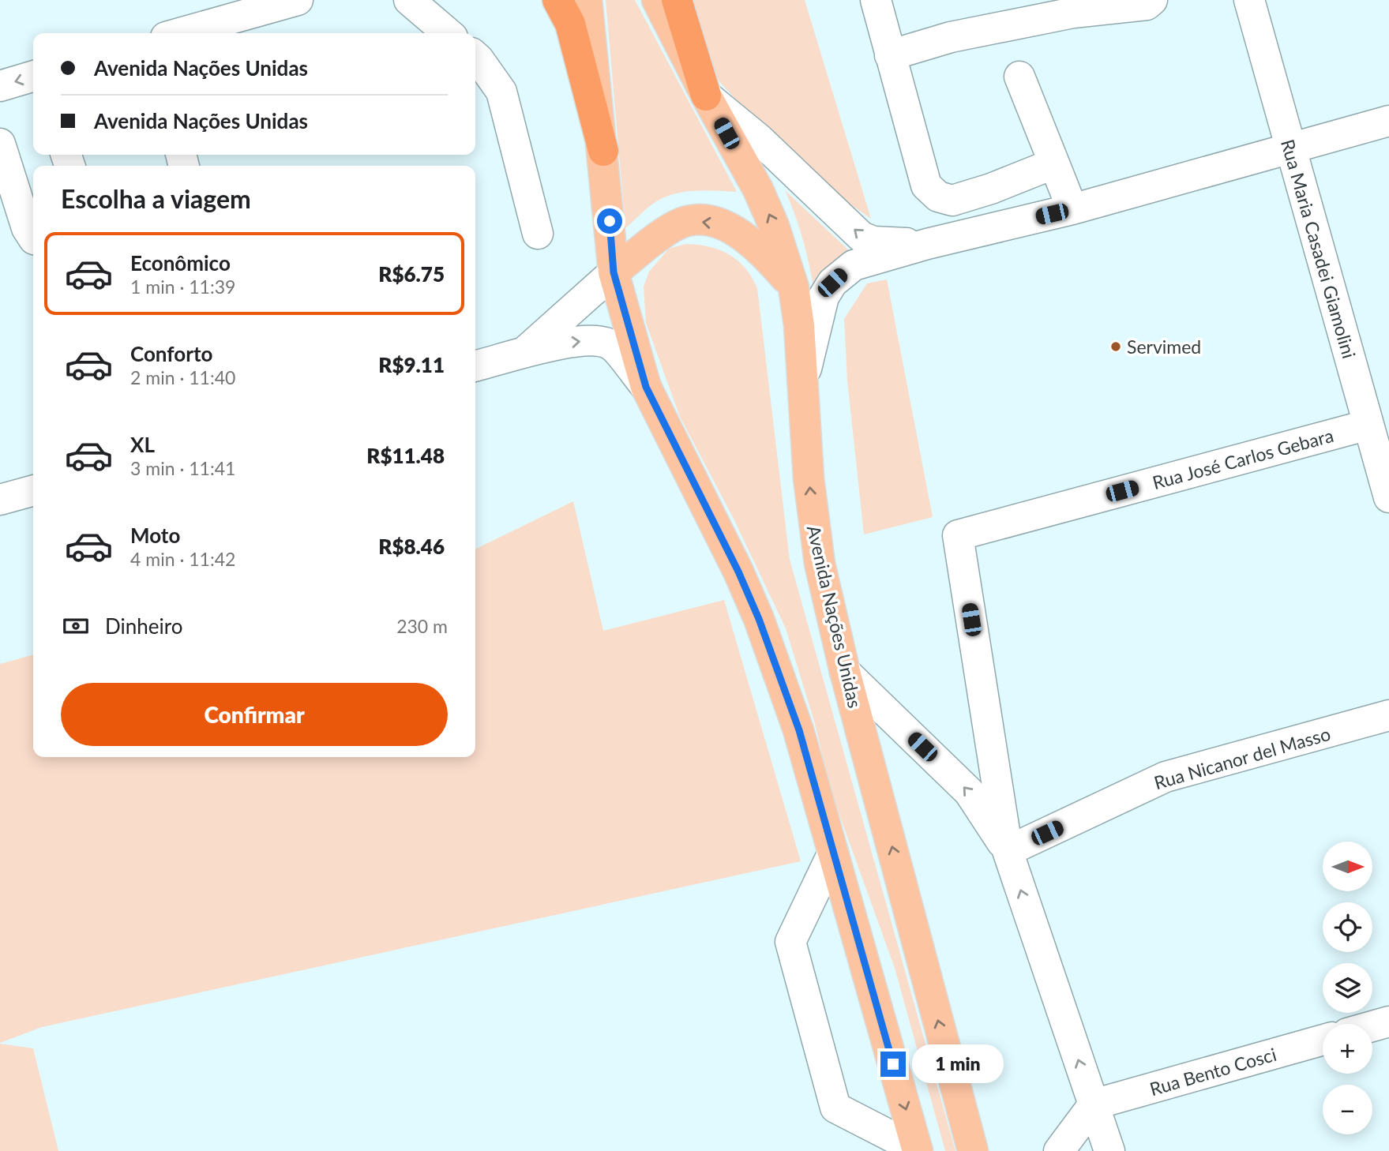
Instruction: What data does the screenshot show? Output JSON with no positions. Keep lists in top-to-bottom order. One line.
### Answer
{"streets":{"main road":["Avenida Nações Unidas"],"street":["Rua Maria Casadei Giamolini","Rua José Carlos Gebara","Rua Nicanor del Masso","Rua Bento Cosci"]},"crossings":[["Rua Maria Casadei Giamolini","Rua José Carlos Gebara"],["Rua José Carlos Gebara","Rua Nicanor del Masso"]],"places":["Servimed"],"north":"right","page":{"banner":["Avenida Nações Unidas","Avenida Nações Unidas"],"heading":"Escolha a viagem","list":[{"name":"Econômico","note":"1 min · 11:39","value":"R$6.75"},{"name":"Conforto","note":"2 min · 11:40","value":"R$9.11"},{"name":"XL","note":"3 min · 11:41","value":"R$11.48"},{"name":"Moto","note":"4 min · 11:42","value":"R$8.46"}],"pay":["Dinheiro","230 m"],"buttons":"Confirmar","map_buttons":["+","−"],"bubble":"1 min"}}
